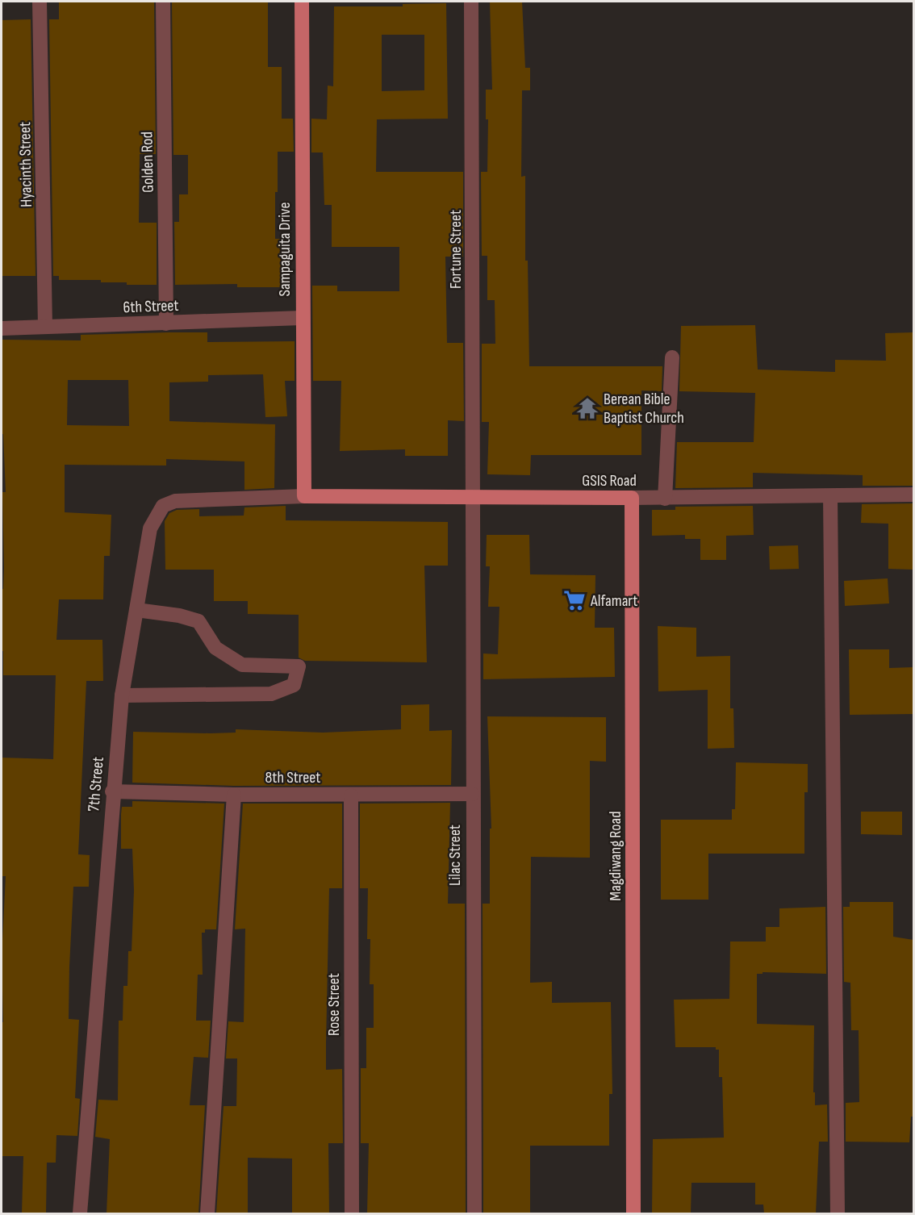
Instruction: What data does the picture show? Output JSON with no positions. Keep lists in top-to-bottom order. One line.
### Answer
{"streets":{"main road":["Sampaguita Drive","GSIS Road","Magdiwang Road"],"street":["Golden Rod","Hyacinth Street","Fortune Street","6th Street","8th Street","7th Street","Lilac Street","Rose Street"]},"crossings":[["Golden Rod","6th Street"],["Hyacinth Street","6th Street"],["Sampaguita Drive","6th Street"],["Sampaguita Drive","GSIS Road"],["Sampaguita Drive","7th Street"],["Fortune Street","GSIS Road"],["Fortune Street","Lilac Street"],["GSIS Road","7th Street"],["GSIS Road","Lilac Street"],["GSIS Road","Magdiwang Road"],["8th Street","7th Street"],["8th Street","Lilac Street"],["8th Street","Rose Street"]],"places":{"temple":["Berean Bible Baptist Church"],"supermarket":["Alfamart"]}}
